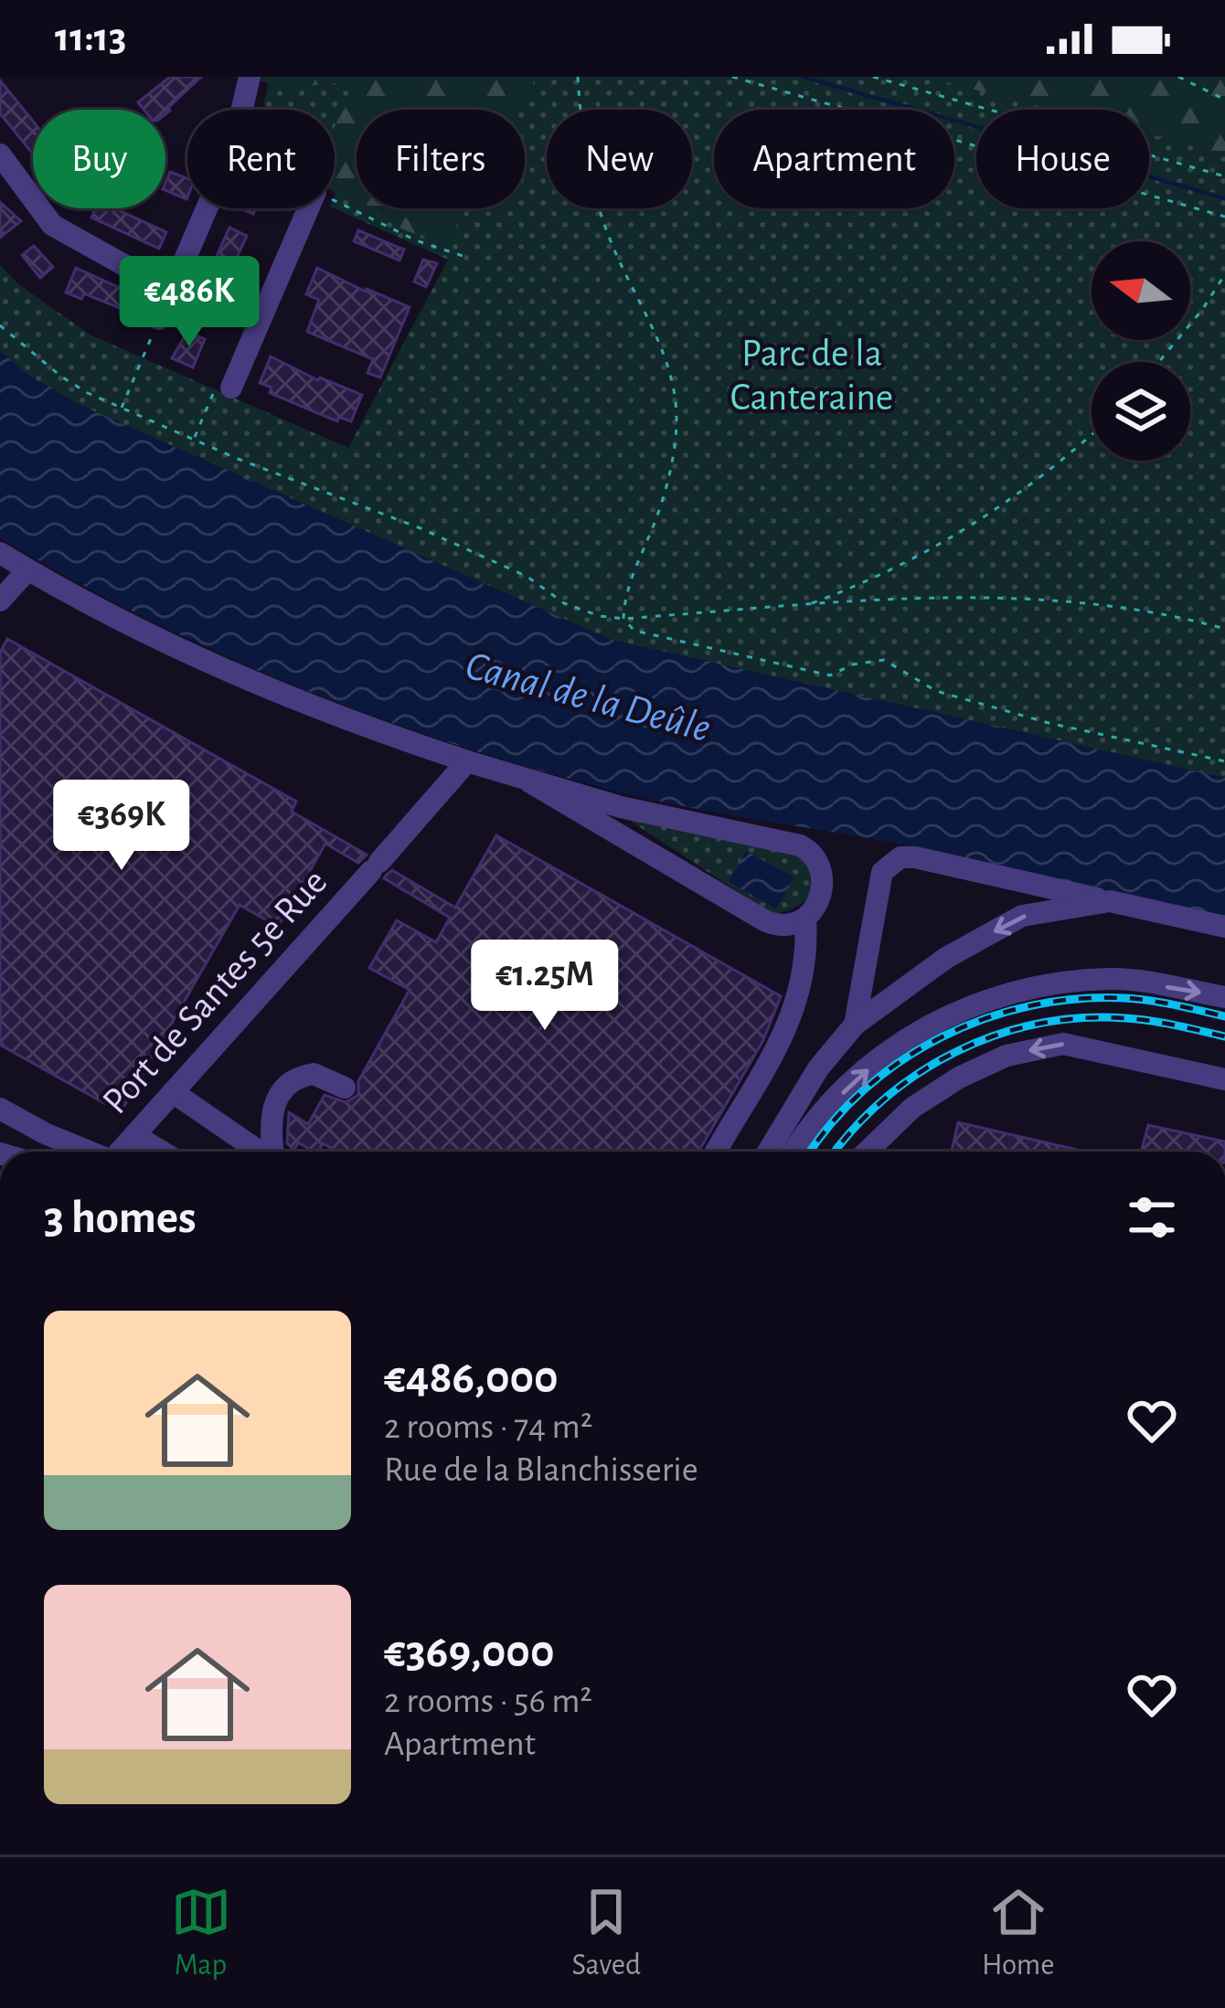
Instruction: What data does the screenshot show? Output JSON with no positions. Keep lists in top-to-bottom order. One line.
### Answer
{"streets":{"street":["Port de Santes 5e Rue"]},"water":["Canal de la Deûle"],"parks":["Parc de la Canteraine"],"north":"left","page":{"status":"11:13","chip":["Buy","Rent","Filters","New","Apartment","House"],"price":["€486K","€369K","€1.25M"],"heading":"3 homes","list":[{"name":"€486,000","note":"2 rooms · 74 m² · Rue de la Blanchisserie"},{"name":"€369,000","note":"2 rooms · 56 m² · Apartment"}],"tabs":["Map","Saved","Home"]}}
